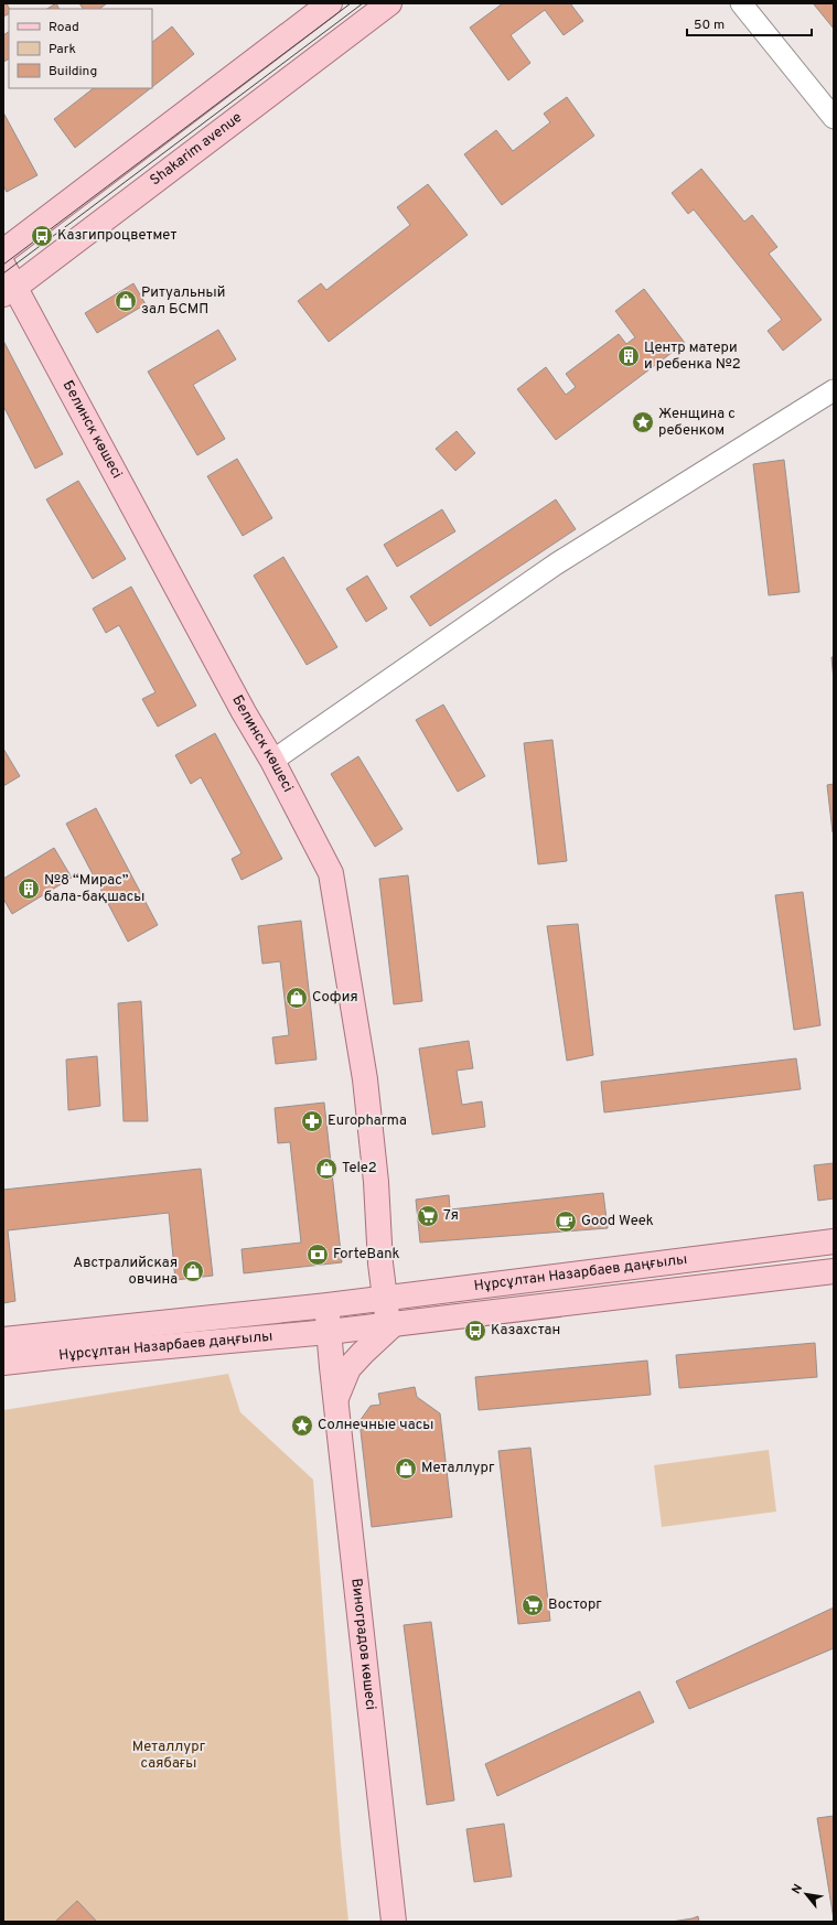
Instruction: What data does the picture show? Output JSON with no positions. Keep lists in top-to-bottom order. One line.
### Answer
{"streets":{"main road":["Shakarim avenue","Белинск көшесі","Нұрсұлтан Назарбаев даңғылы","Виноградов көшесі"]},"crossings":[["Shakarim avenue","Белинск көшесі"],["Белинск көшесі","Нұрсұлтан Назарбаев даңғылы"],["Нұрсұлтан Назарбаев даңғылы","Виноградов көшесі"]],"parks":["Металлург саябағы"],"places":{"bus stop":["Казгипроцветмет","Казахстан"],"shop":["Ритуальный зал БСМП","София","Tele2","Австралийская овчина","Металлург"],"building":["Центр матери и ребенка №2","№8 “Мирас” бала-бақшасы"],"place":["Женщина с ребенком","Солнечные часы"],"pharmacy":["Europharma"],"supermarket":["7я","Восторг"],"cafe":["Good Week"],"bank":["ForteBank"]},"legend":["Road","Park","Building"],"scale_bar":"50 m","north":"top left"}
